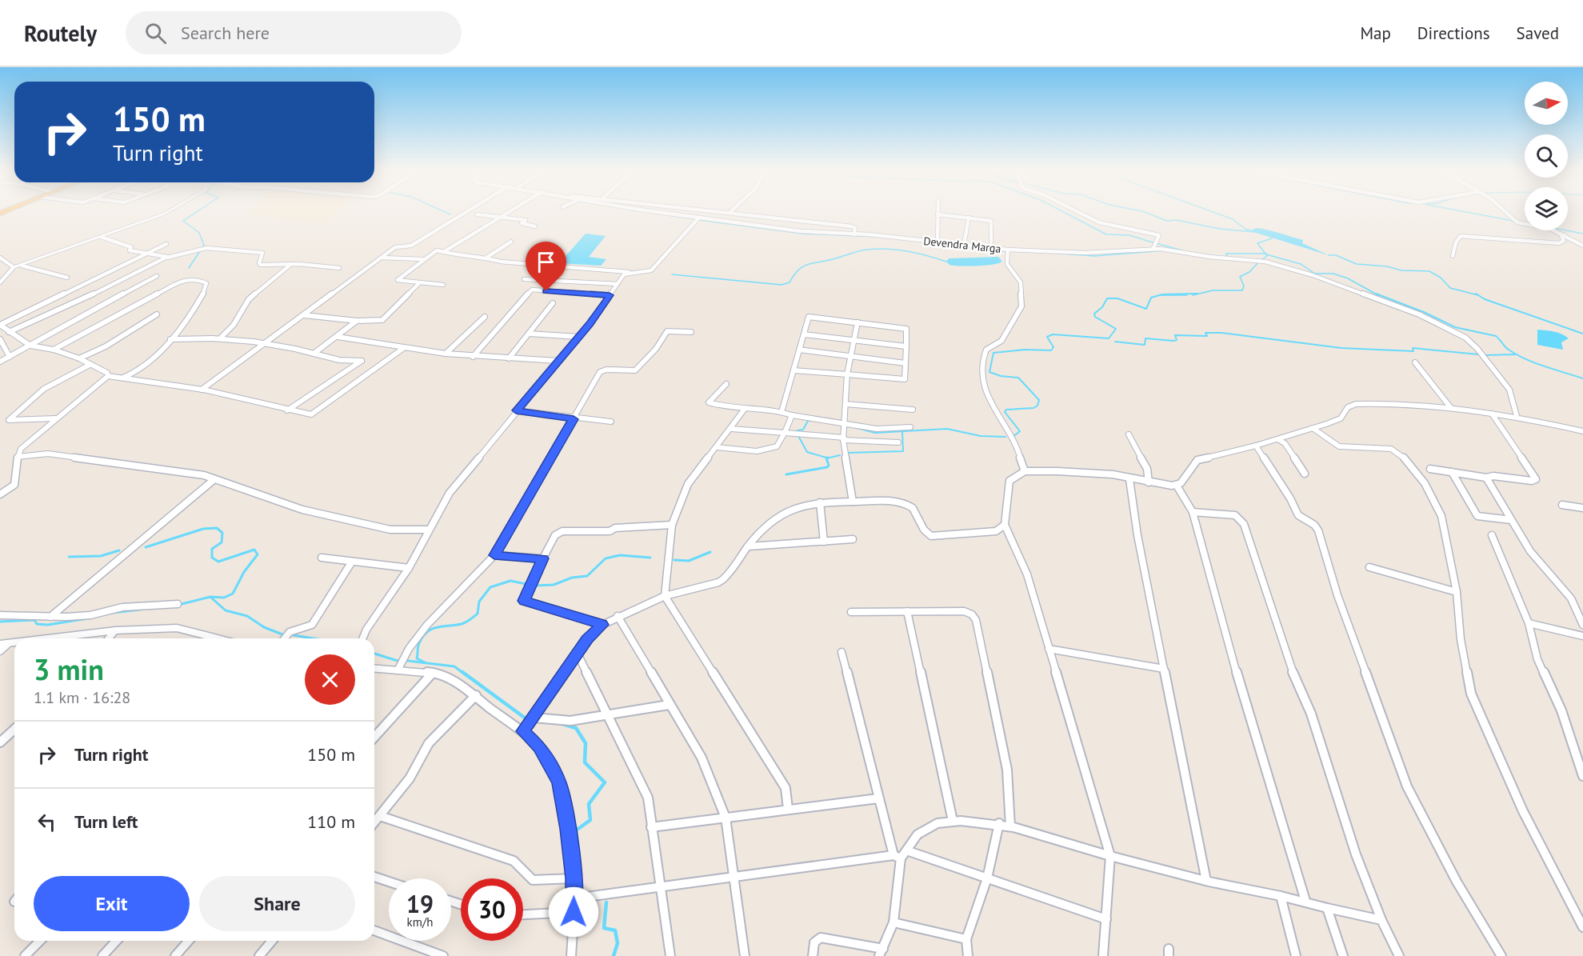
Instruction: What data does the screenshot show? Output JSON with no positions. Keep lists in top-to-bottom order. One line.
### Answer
{"streets":{"street":["Devendra Marga"]},"north":"right","page":{"header":"Routely","search":"Search here","nav":["Map","Directions","Saved"],"turn":["150 m","Turn right"],"heading":["3 min","1.1 km · 16:28"],"list":[{"name":"Turn right","value":"150 m"},{"name":"Turn left","value":"110 m"}],"buttons":["Exit","Share"],"speed":"19 km/h","limit":"30"}}
